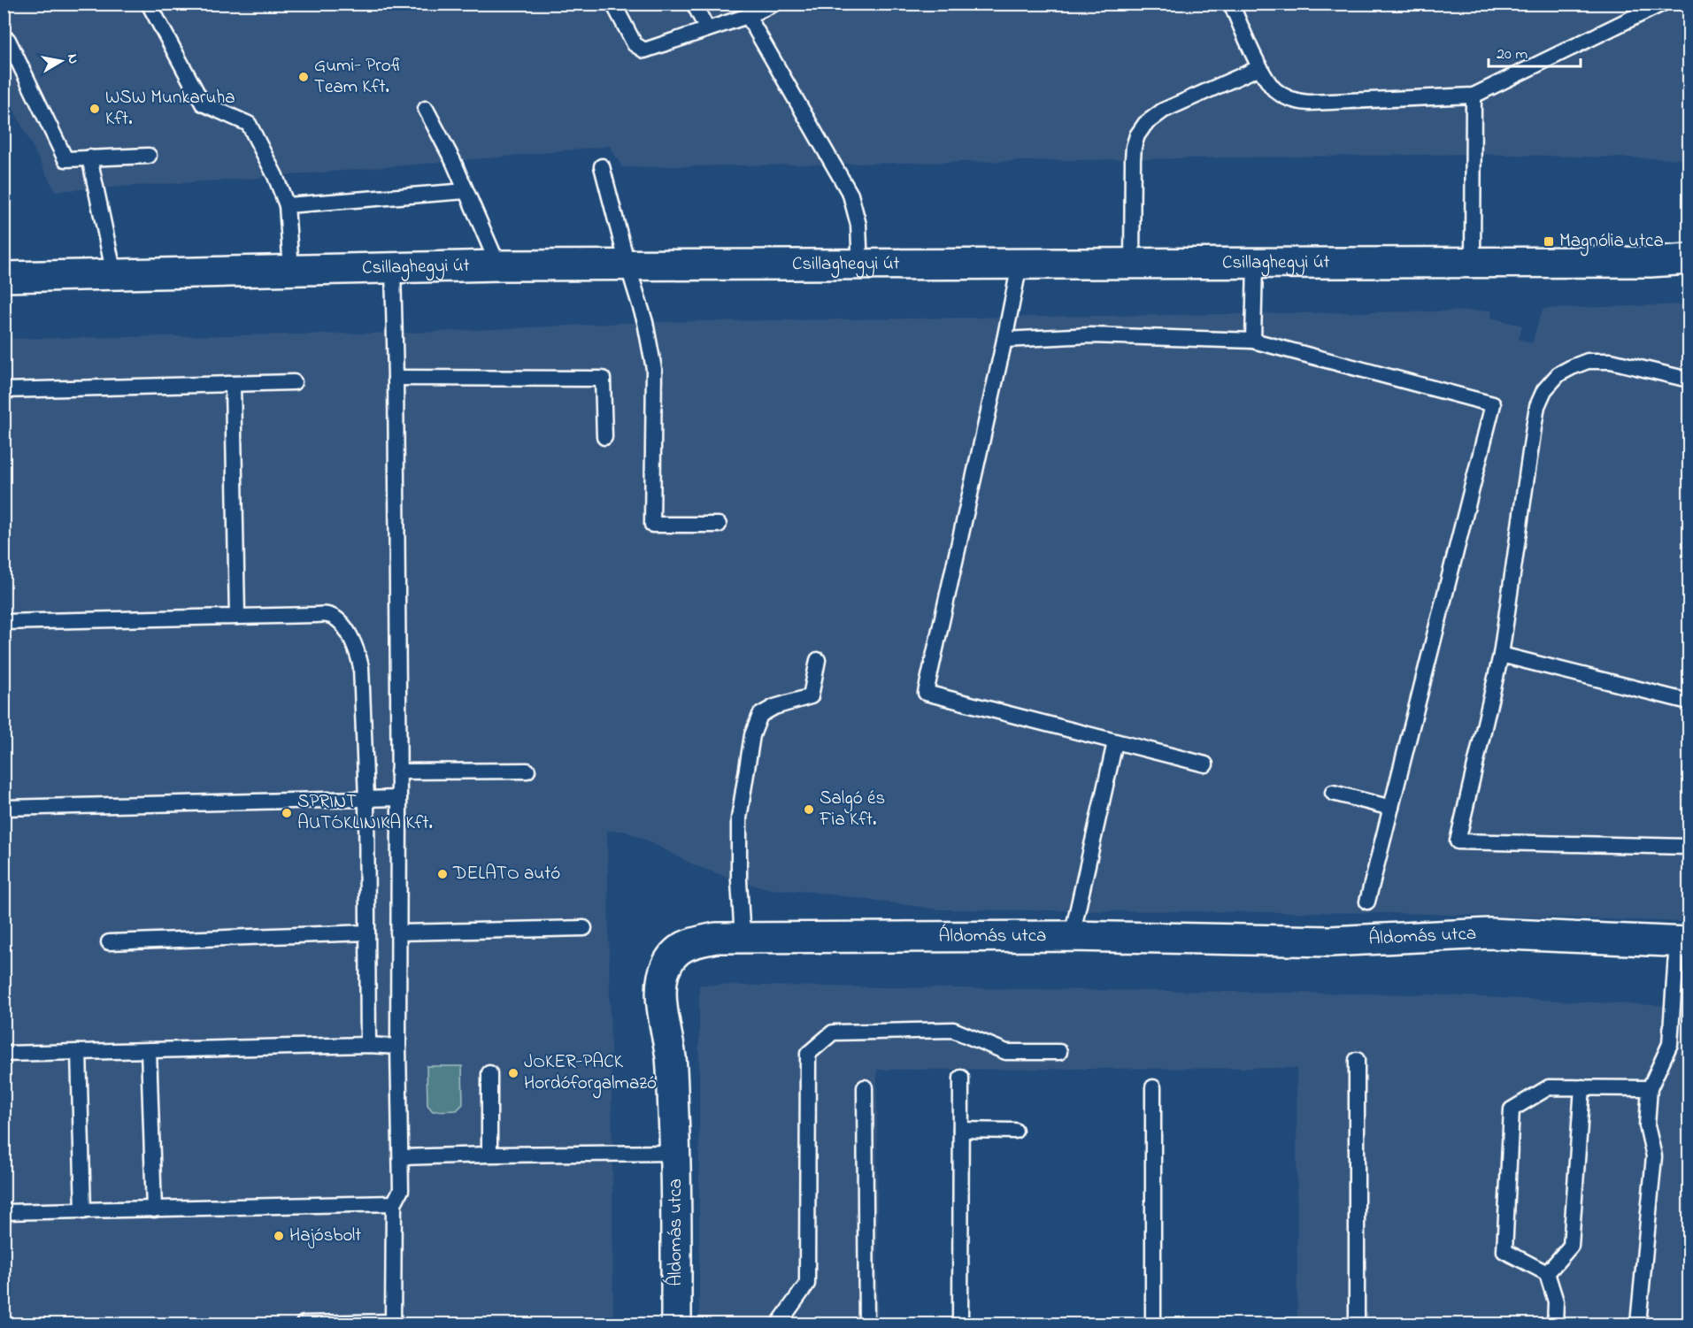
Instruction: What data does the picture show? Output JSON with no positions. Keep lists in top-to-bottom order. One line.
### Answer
{"streets":{"street":["Csillaghegyi út","Áldomás utca"]},"places":{"other":["Gumi- Profi Team Kft.","WSW Munkaruha Kft.","Salgó és Fia Kft.","SPRINT AUTÓKLINIKA Kft.","DELATO autó","JOKER-PACK Hordóforgalmazó","Hajósbolt"],"transit":["Magnólia utca"]},"scale_bar":"20 m","north":"right"}
